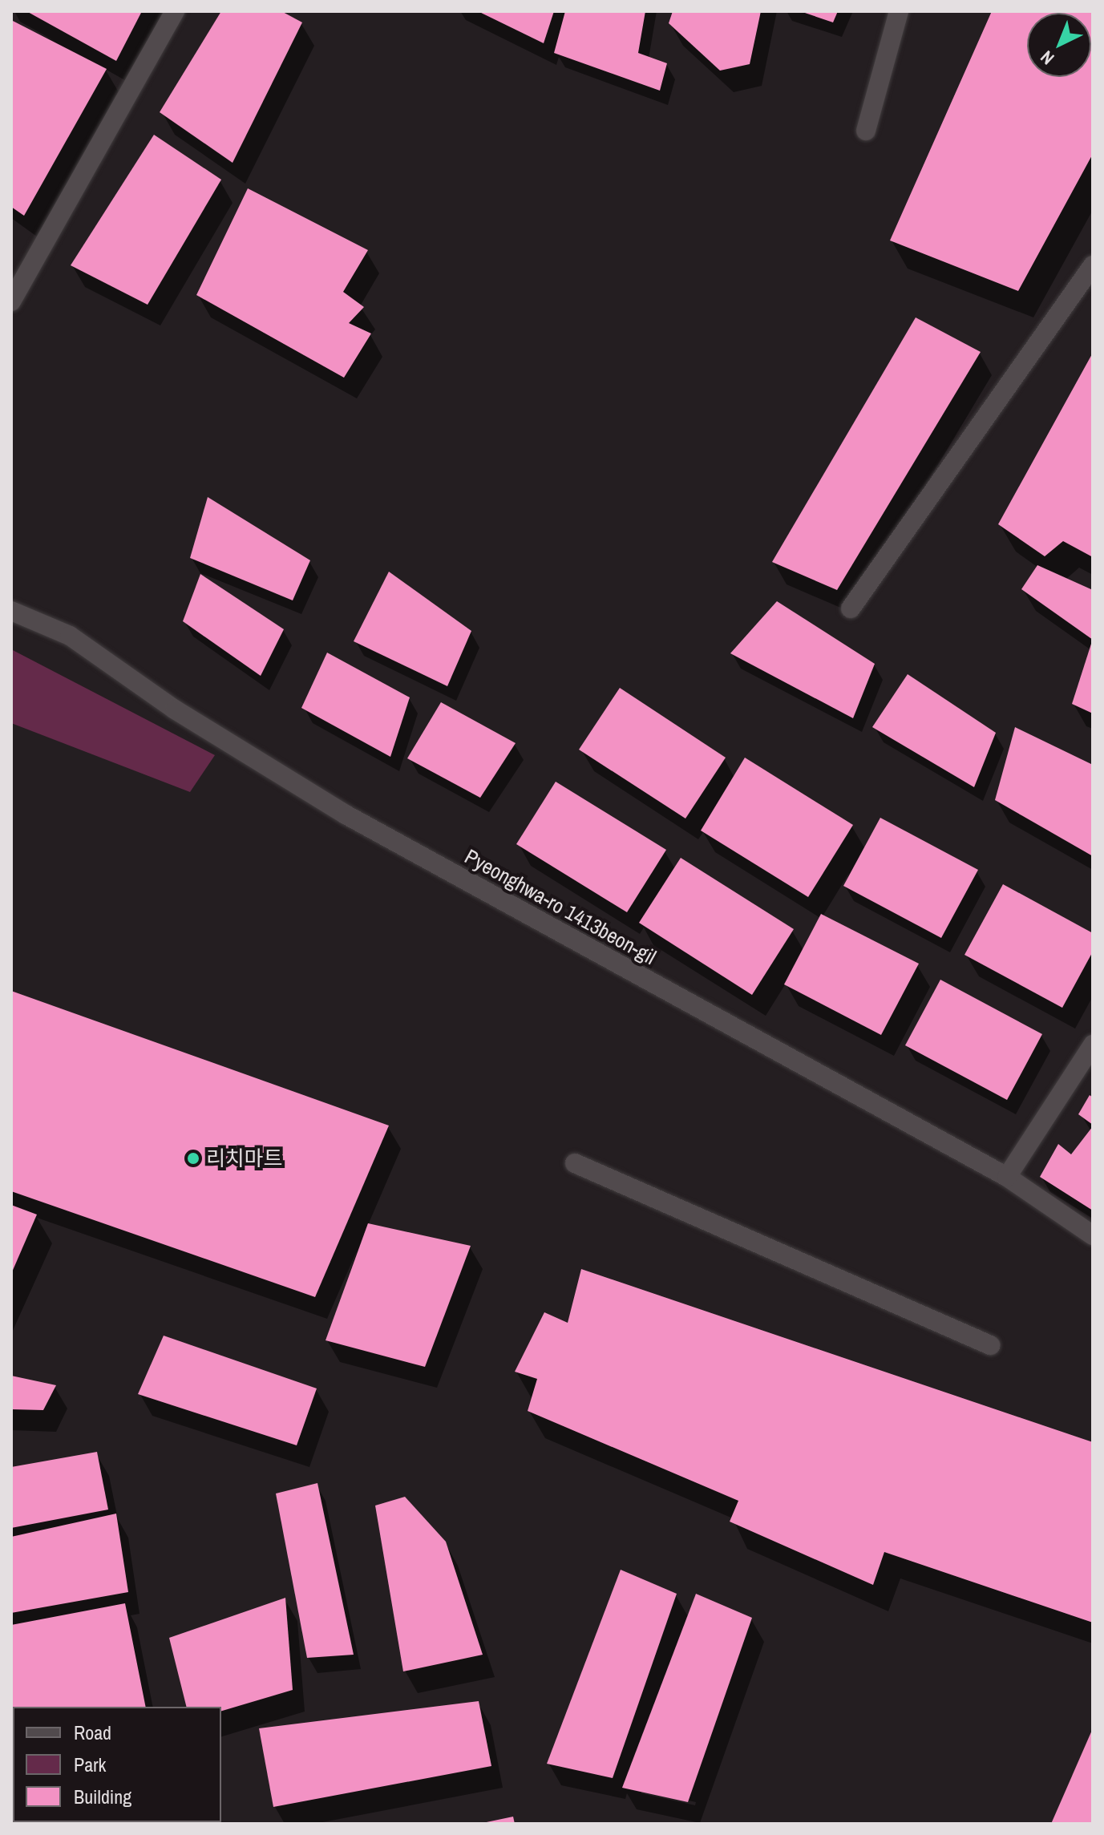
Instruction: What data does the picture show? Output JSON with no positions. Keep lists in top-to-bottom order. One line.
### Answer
{"streets":{"street":["Pyeonghwa-ro 1413beon-gil"]},"places":["리치마트"],"legend":["Road","Park","Building"],"north":"bottom left"}
